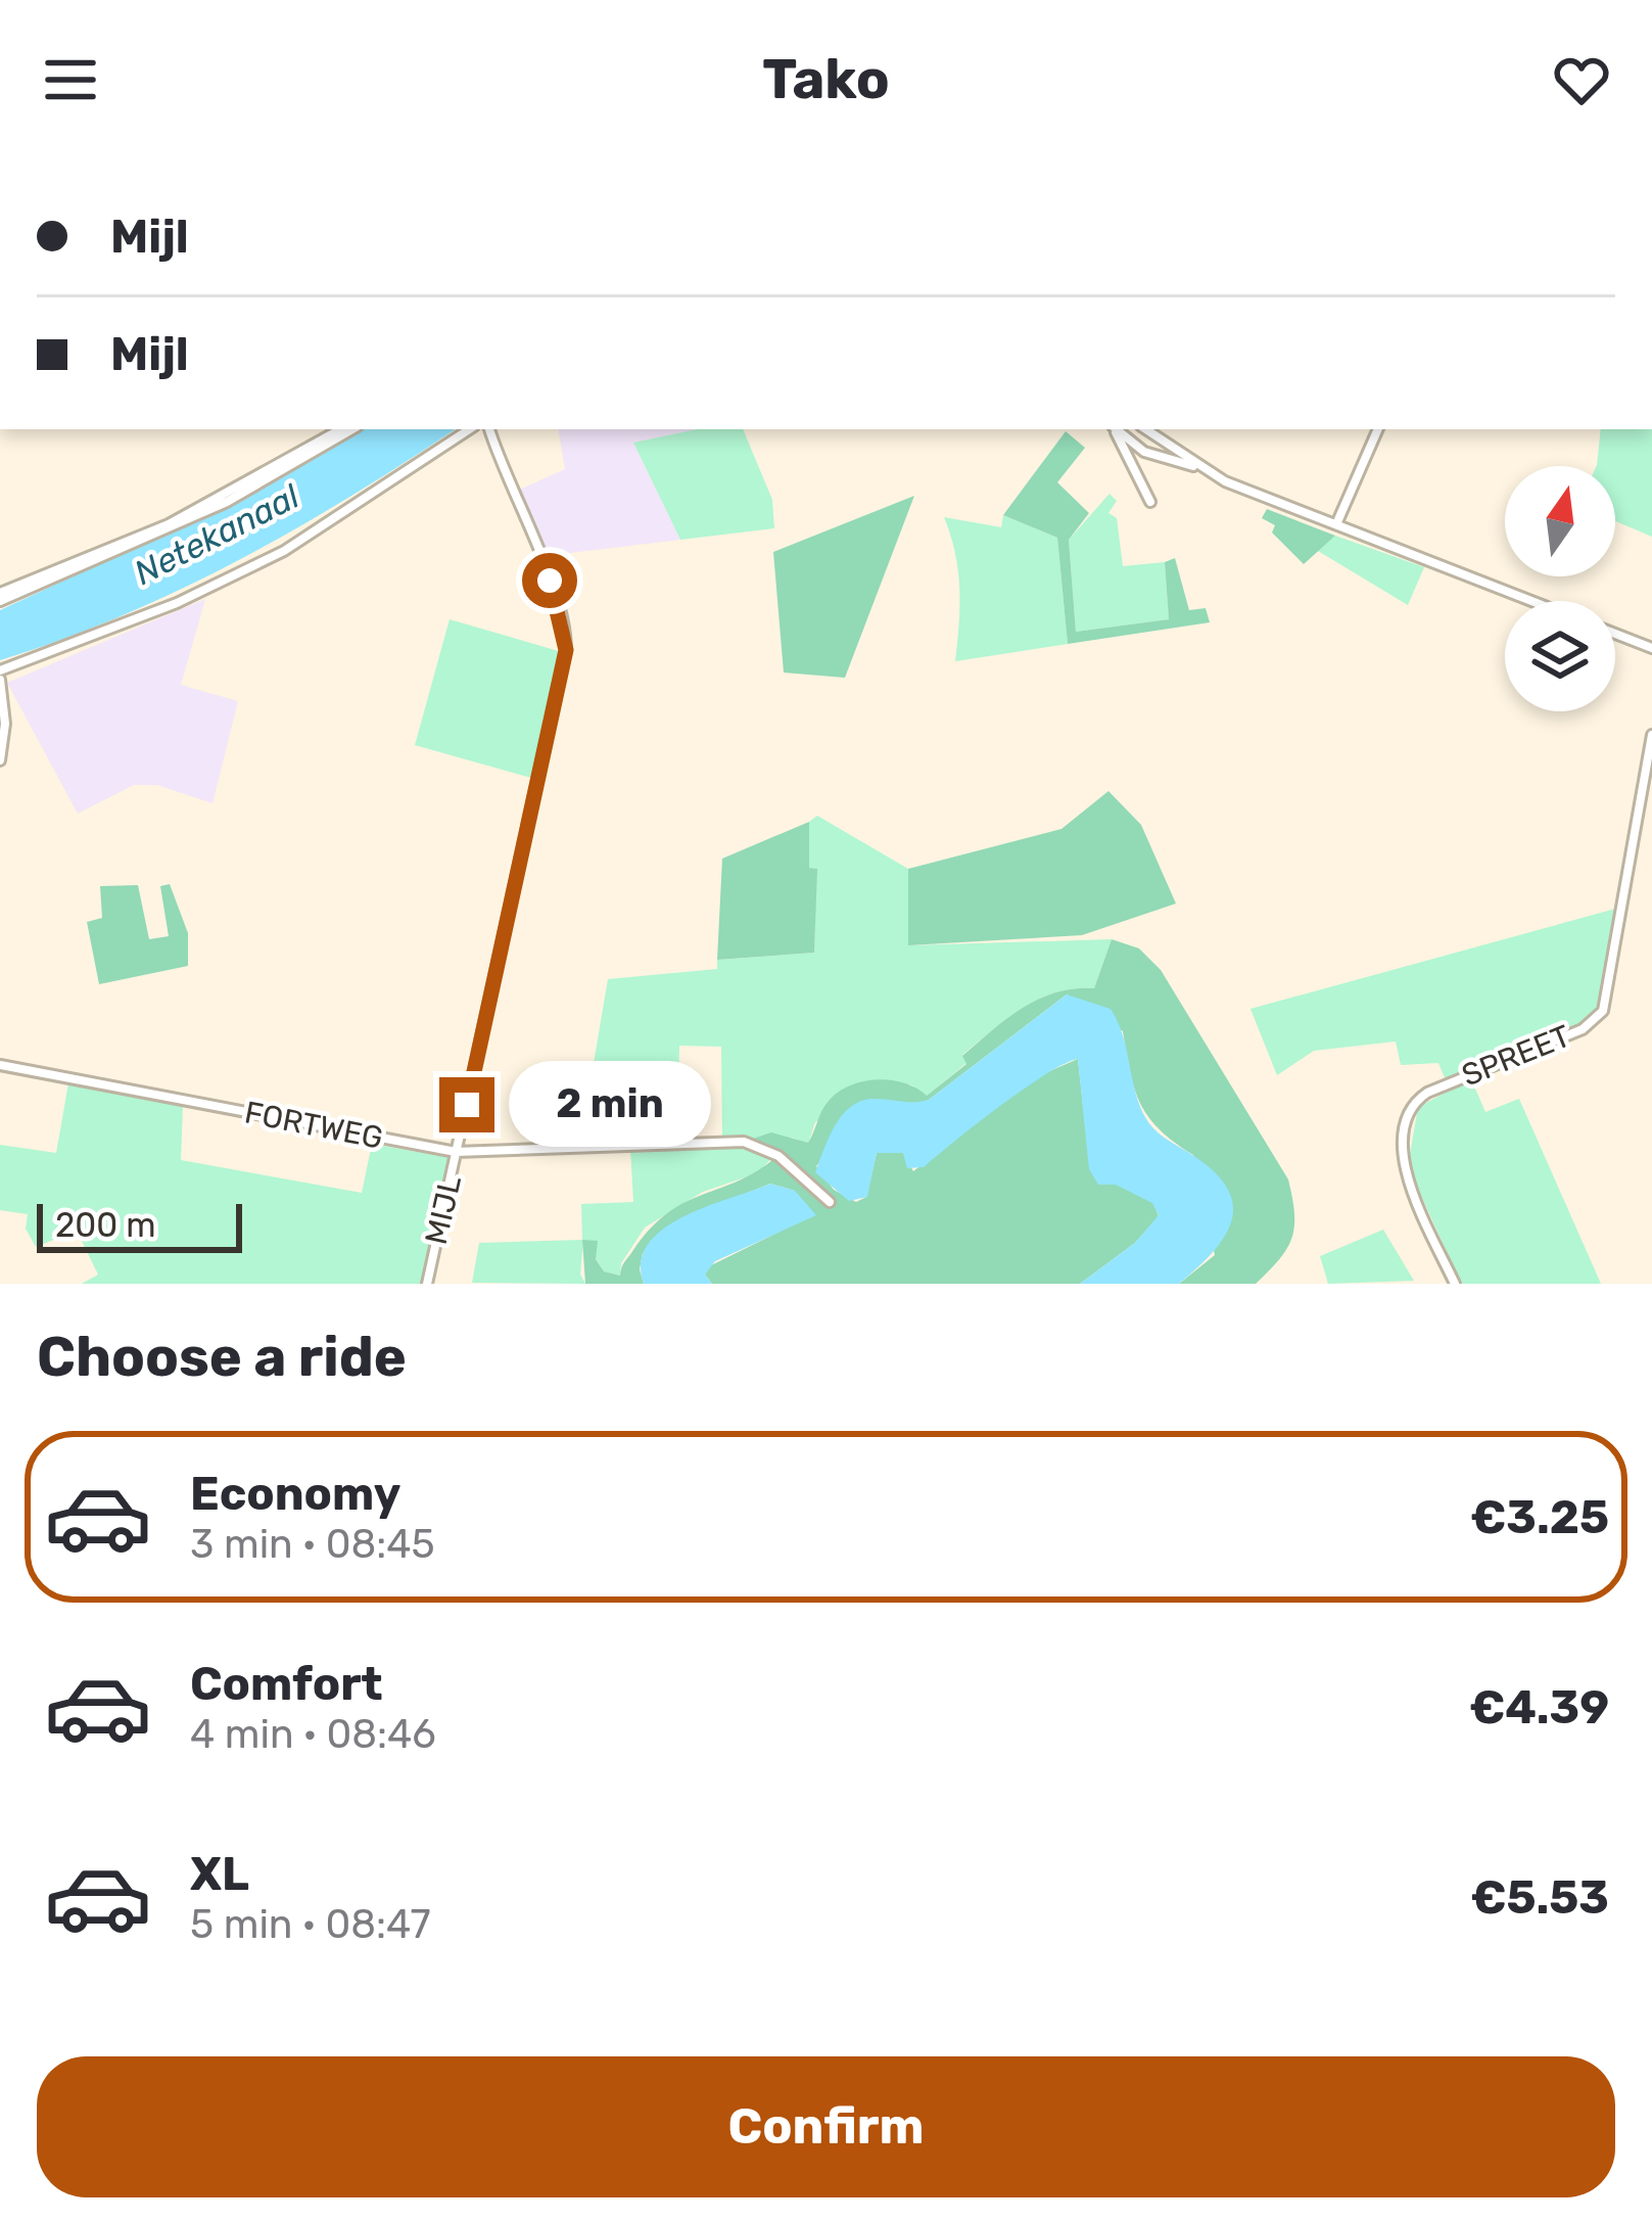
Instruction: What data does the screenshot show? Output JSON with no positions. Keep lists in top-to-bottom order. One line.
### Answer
{"streets":{"street":["SPREET","FORTWEG","MIJL"]},"crossings":[["FORTWEG","MIJL"]],"water":["Netekanaal"],"scale_bar":"200 m","north":"top","page":{"header":"Tako","banner":["Mijl","Mijl"],"bubble":"2 min","scale":"200 m","heading":"Choose a ride","list":[{"name":"Economy","note":"3 min · 08:45","value":"€3.25"},{"name":"Comfort","note":"4 min · 08:46","value":"€4.39"},{"name":"XL","note":"5 min · 08:47","value":"€5.53"}],"buttons":"Confirm"}}
